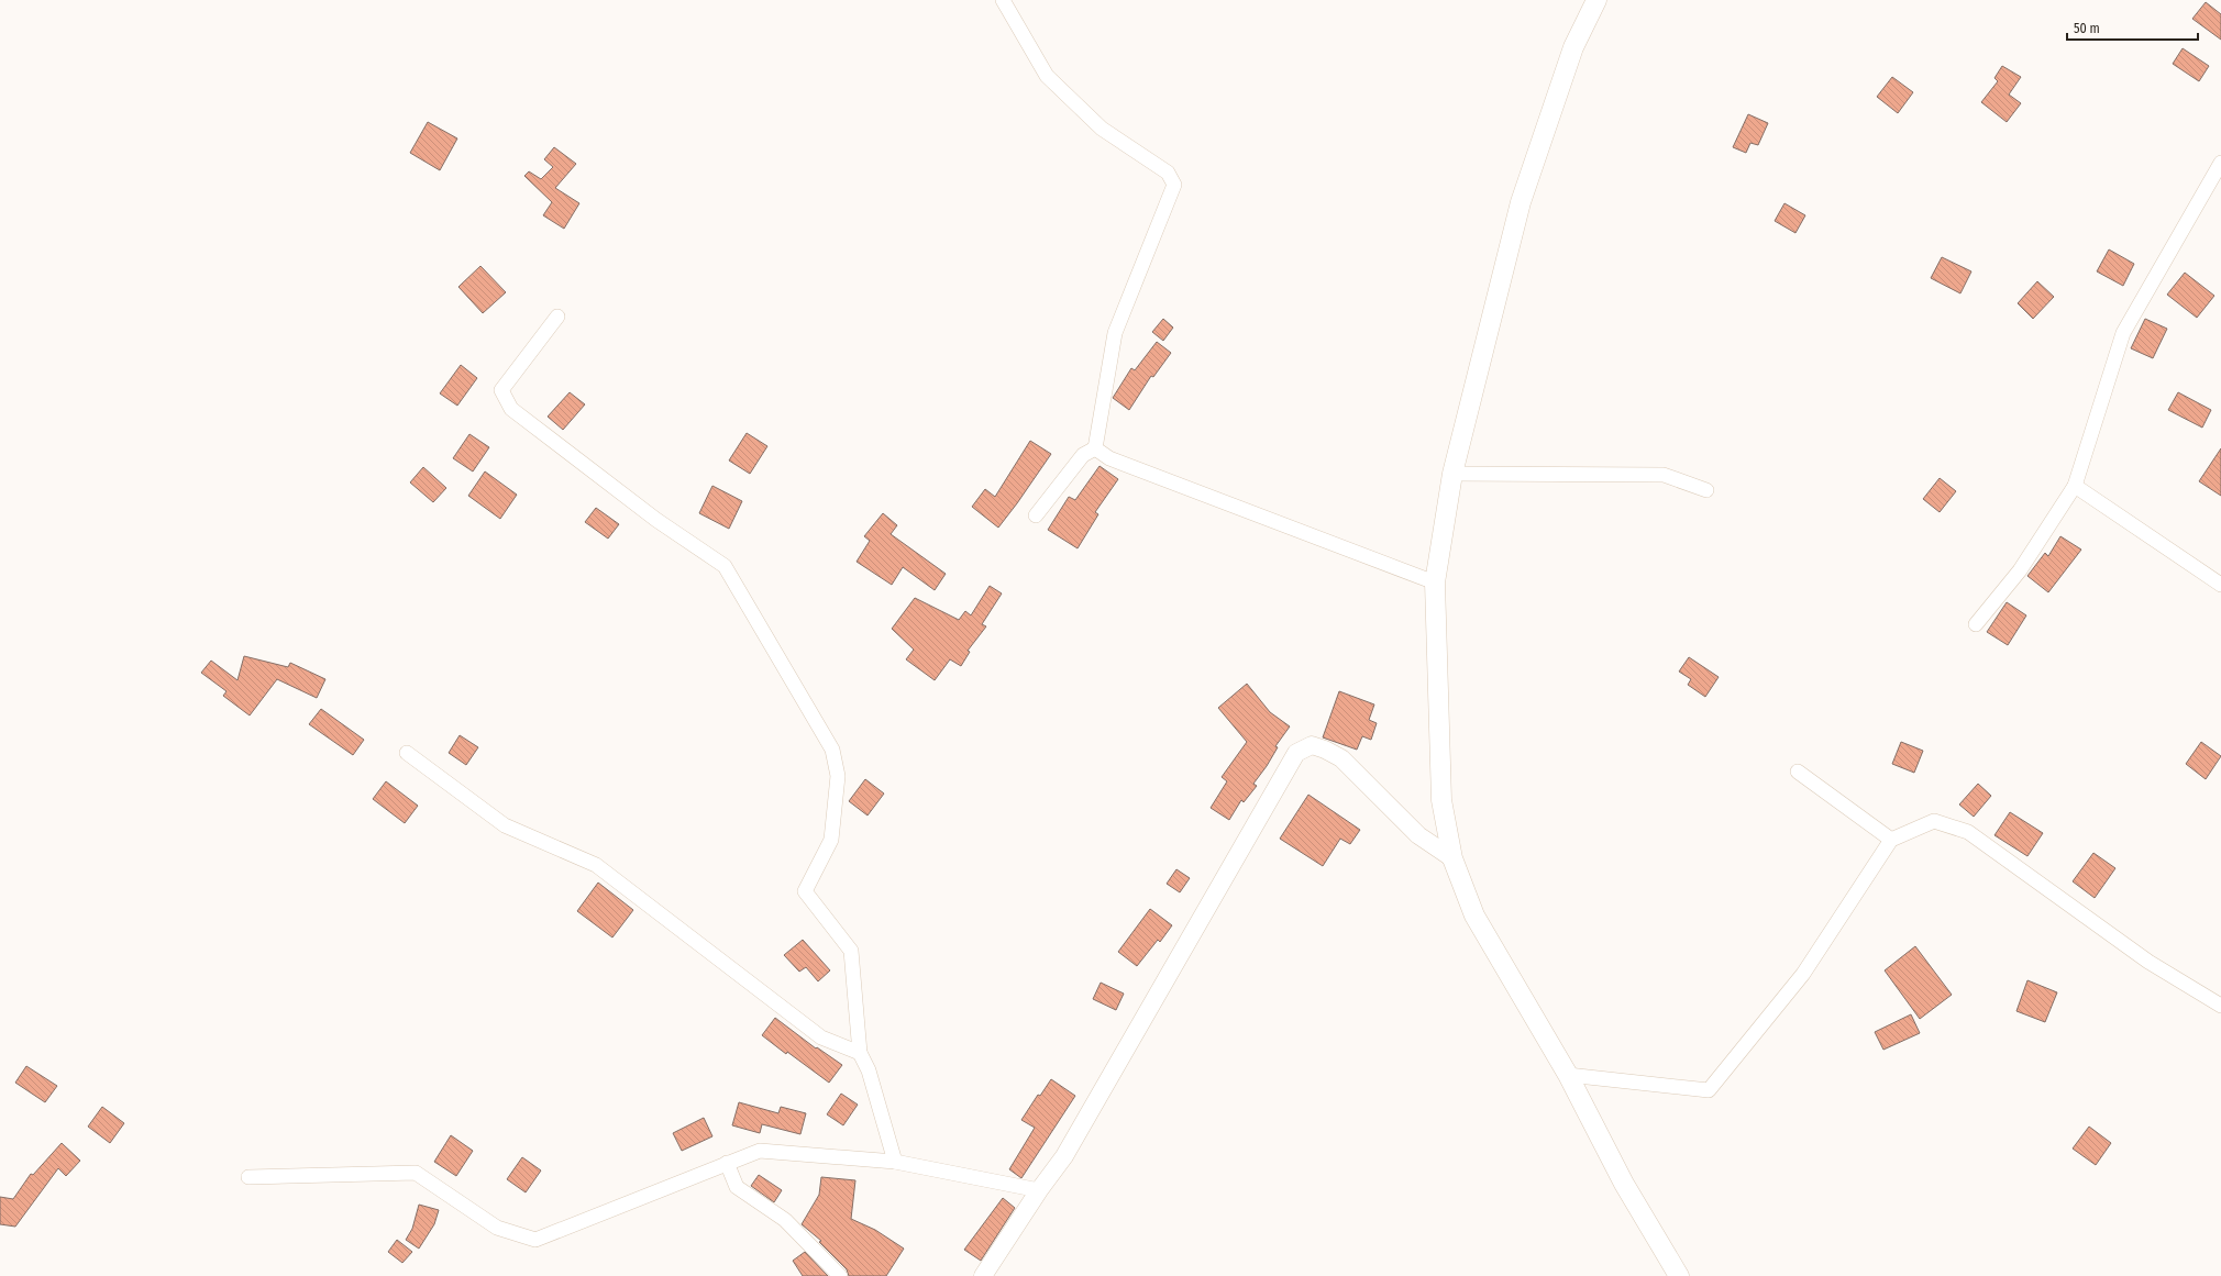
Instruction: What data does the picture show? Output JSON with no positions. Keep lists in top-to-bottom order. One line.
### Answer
{"scale_bar":"50 m"}
